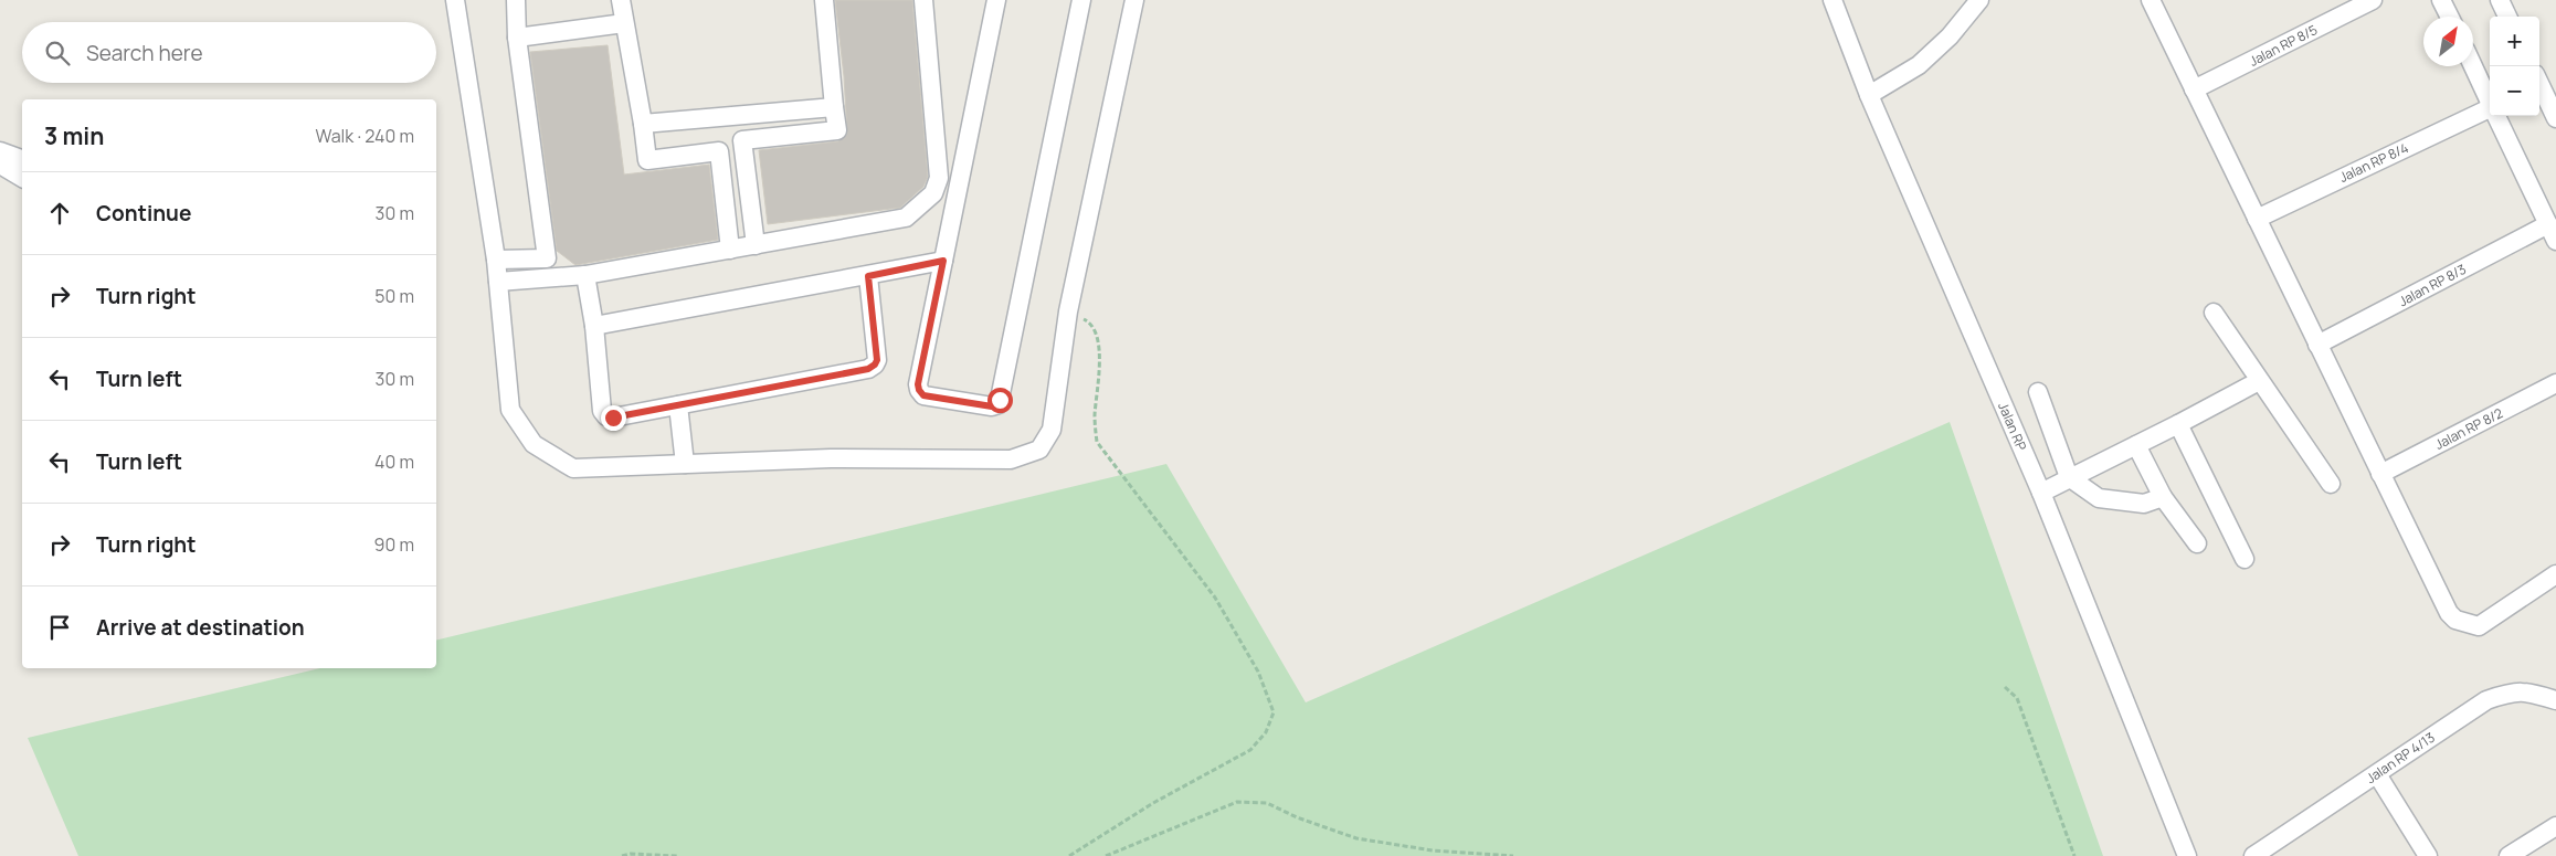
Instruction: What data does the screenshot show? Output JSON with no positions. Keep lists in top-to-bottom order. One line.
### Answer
{"streets":{"street":["Jalan RP 8/5","Jalan RP 8/4","Jalan RP 8/3","Jalan RP","Jalan RP 8/2","Jalan RP 4/13"]},"north":"top right","page":{"map_buttons":["+","−"],"search":"Search here","heading":["3 min","Walk · 240 m"],"list":[["Continue","30 m"],["Turn right","50 m"],["Turn left","30 m"],["Turn left","40 m"],["Turn right","90 m"],"Arrive at destination"]}}
